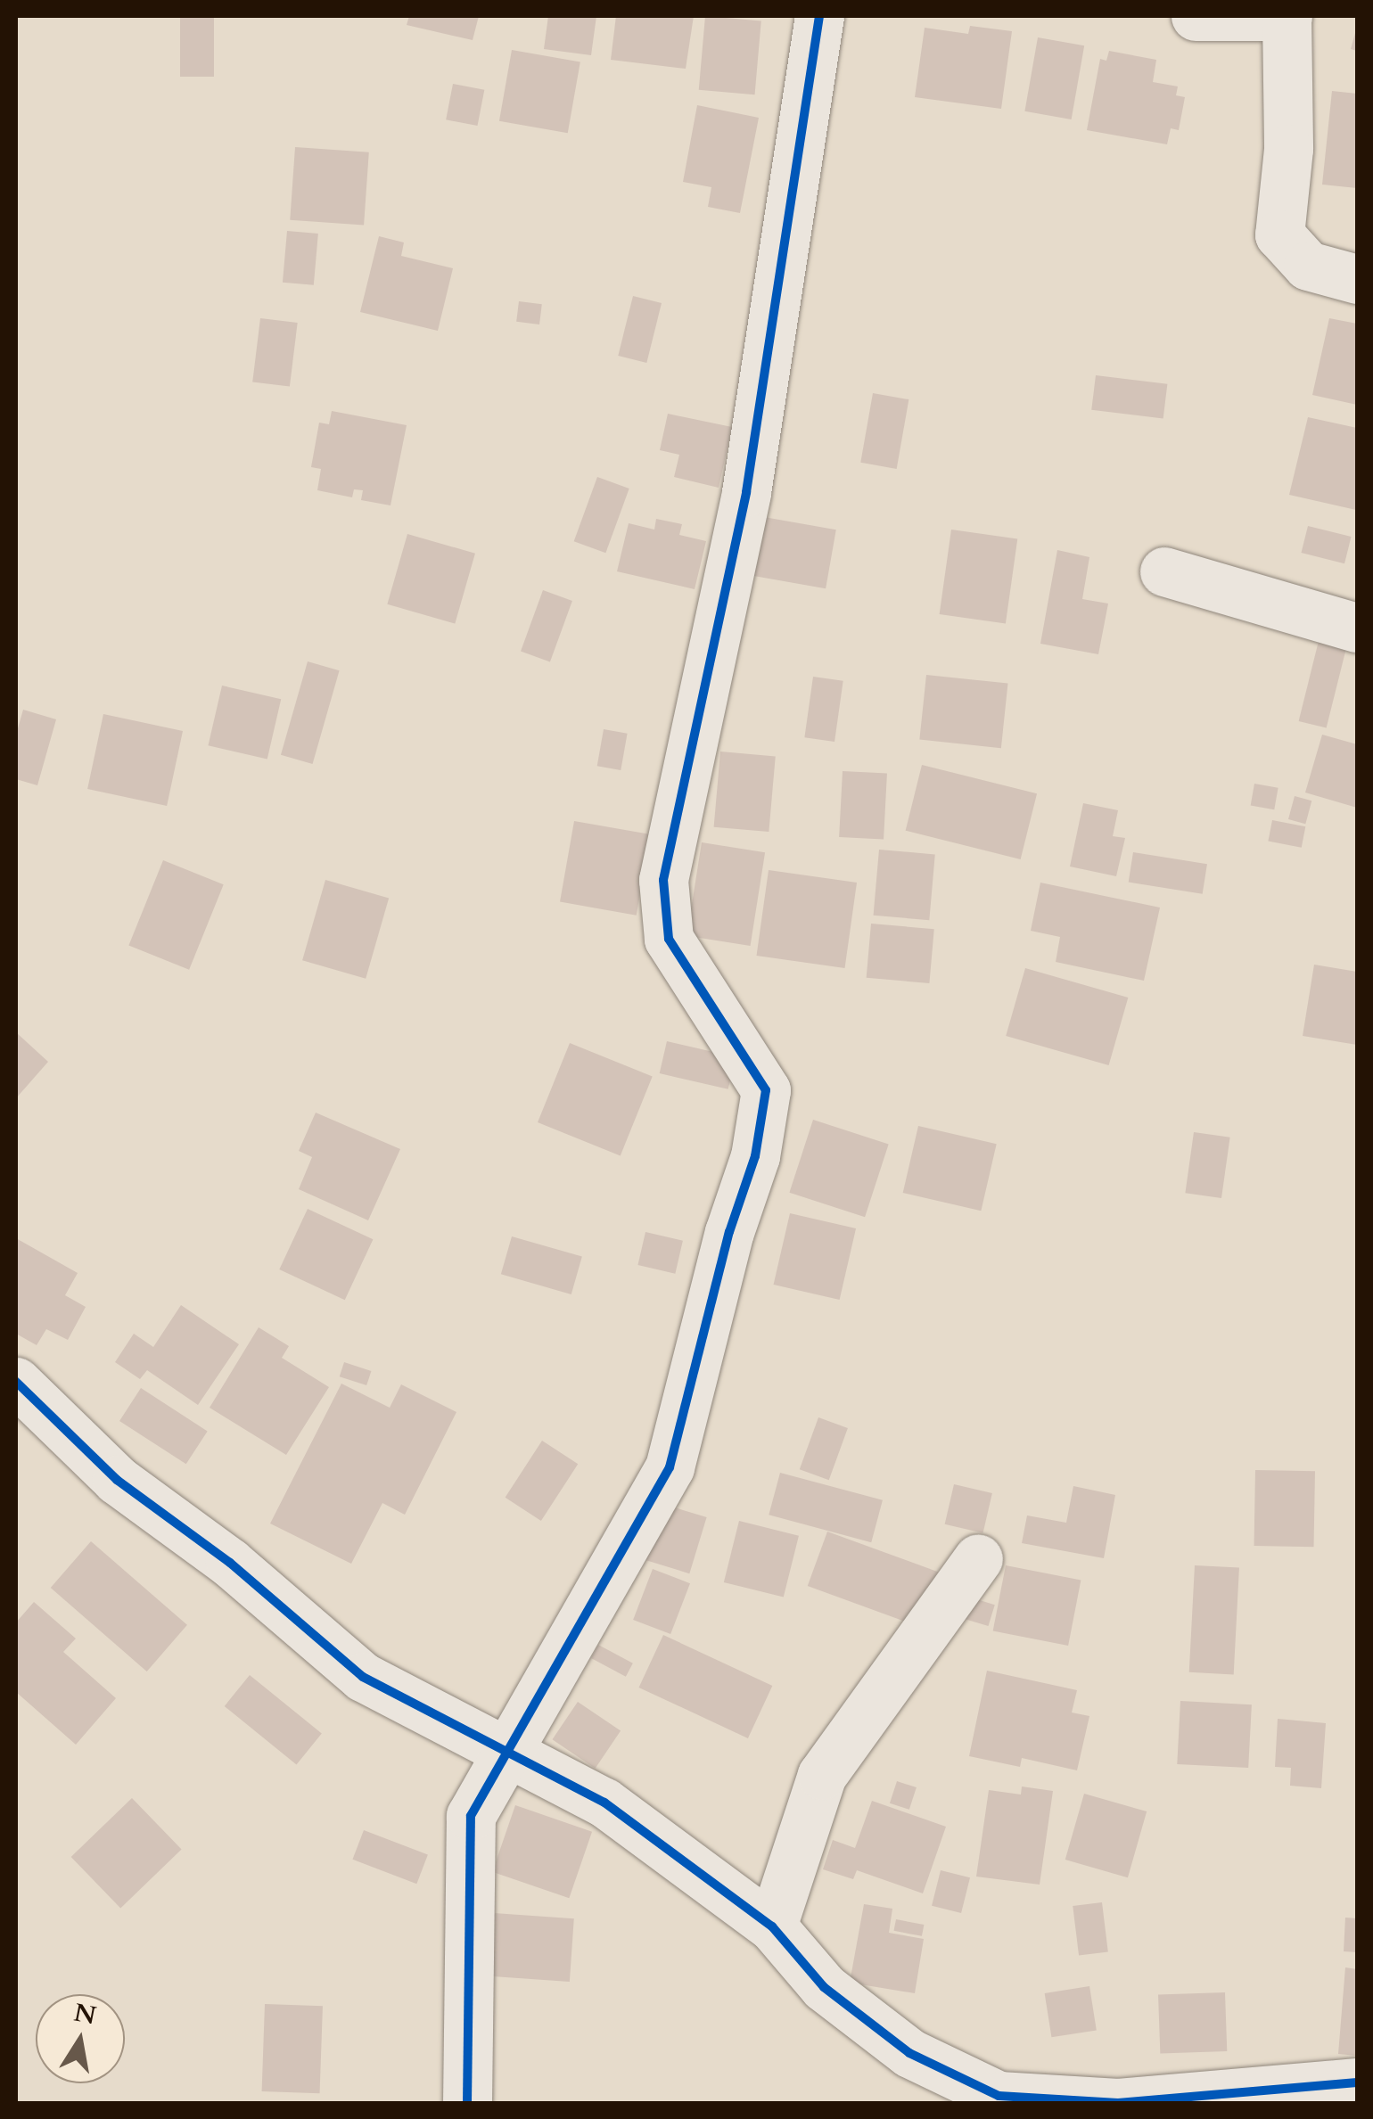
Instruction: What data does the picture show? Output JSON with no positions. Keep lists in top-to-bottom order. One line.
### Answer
{"north":"top"}
